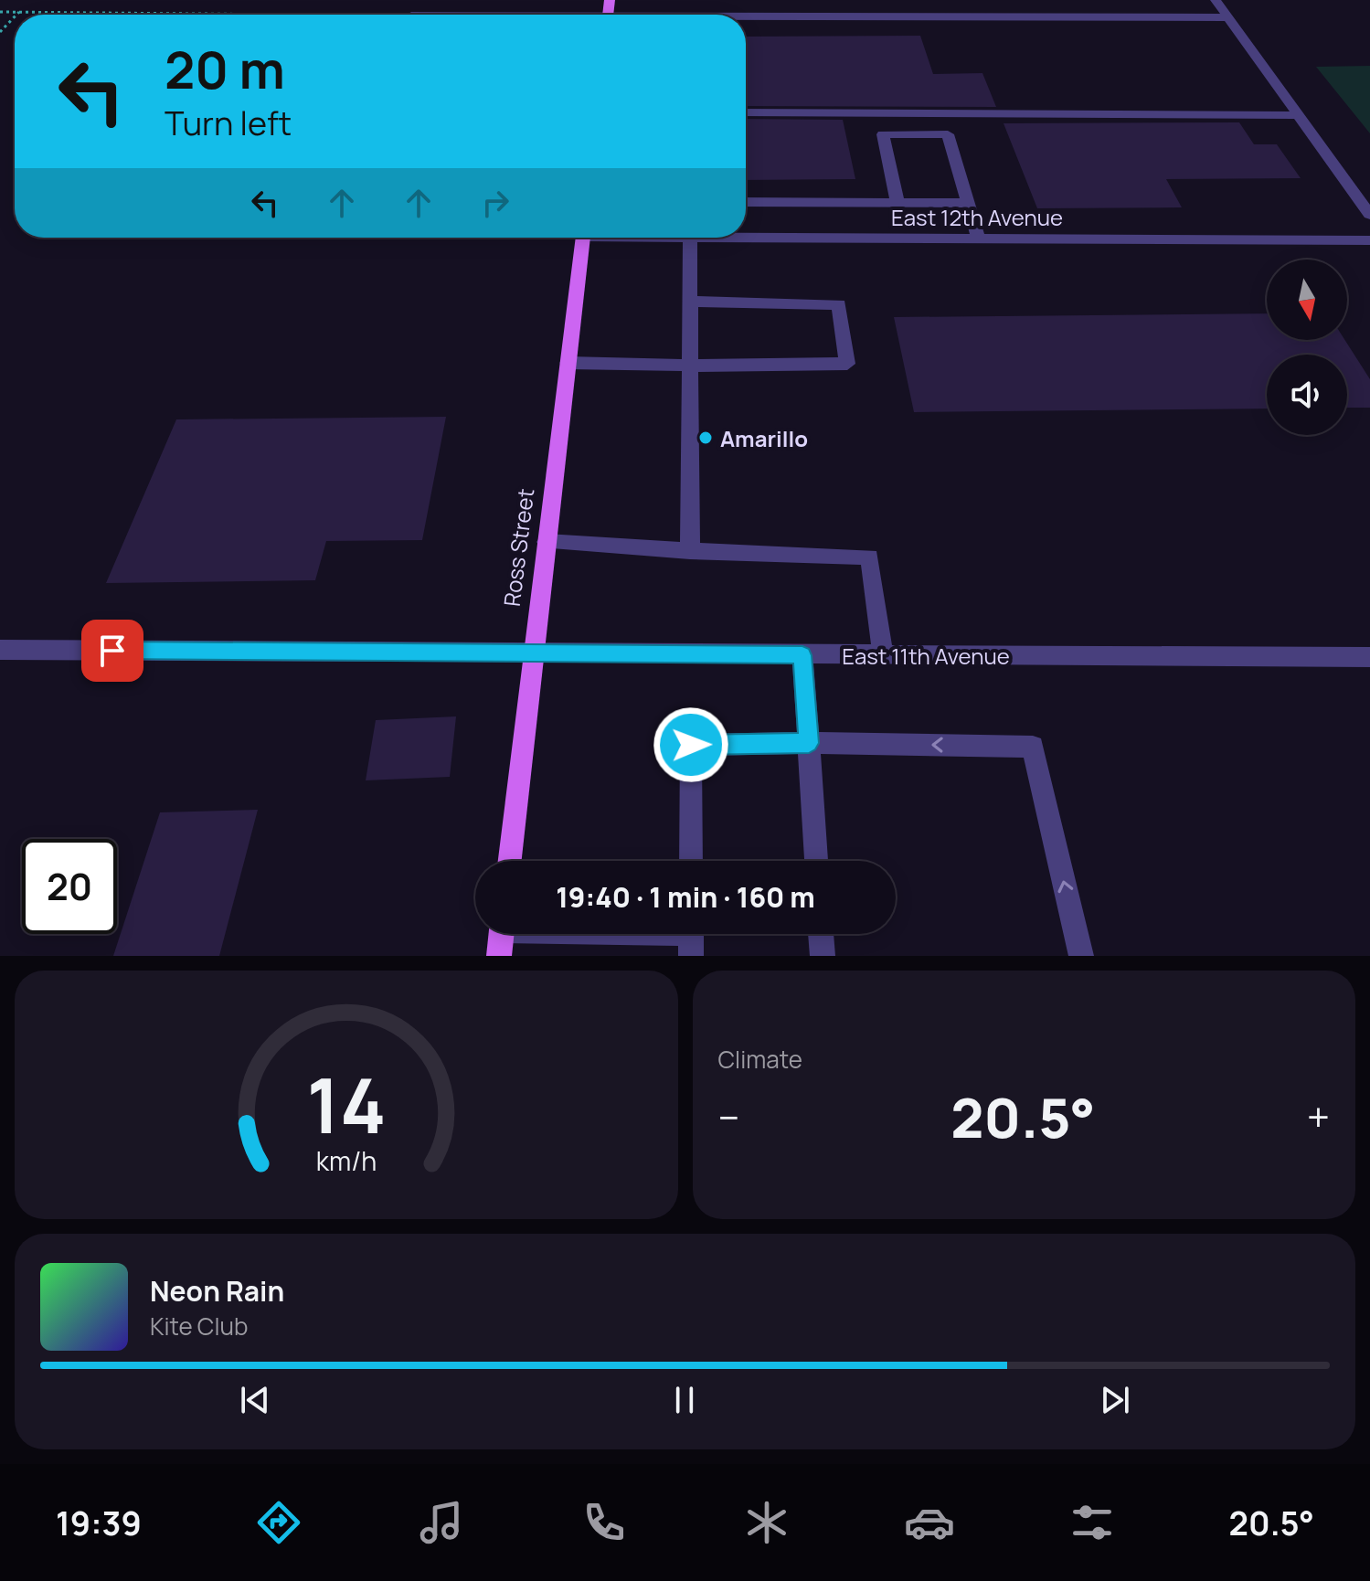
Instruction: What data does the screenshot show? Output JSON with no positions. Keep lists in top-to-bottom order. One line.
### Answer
{"streets":{"main road":["Ross Street"],"street":["East 12th Avenue","East 11th Avenue"]},"crossings":[["Ross Street","East 11th Avenue"]],"places":["Amarillo"],"north":"bottom","page":{"turn":["20 m","Turn left"],"limit":"20","trip":"19:40 · 1 min · 160 m","tile":"Climate","heat":["−","20.5°","+"],"song":["Neon Rain","Kite Club"],"tabs":["19:39","20.5°"],"gauge":["14","km/h"]}}
